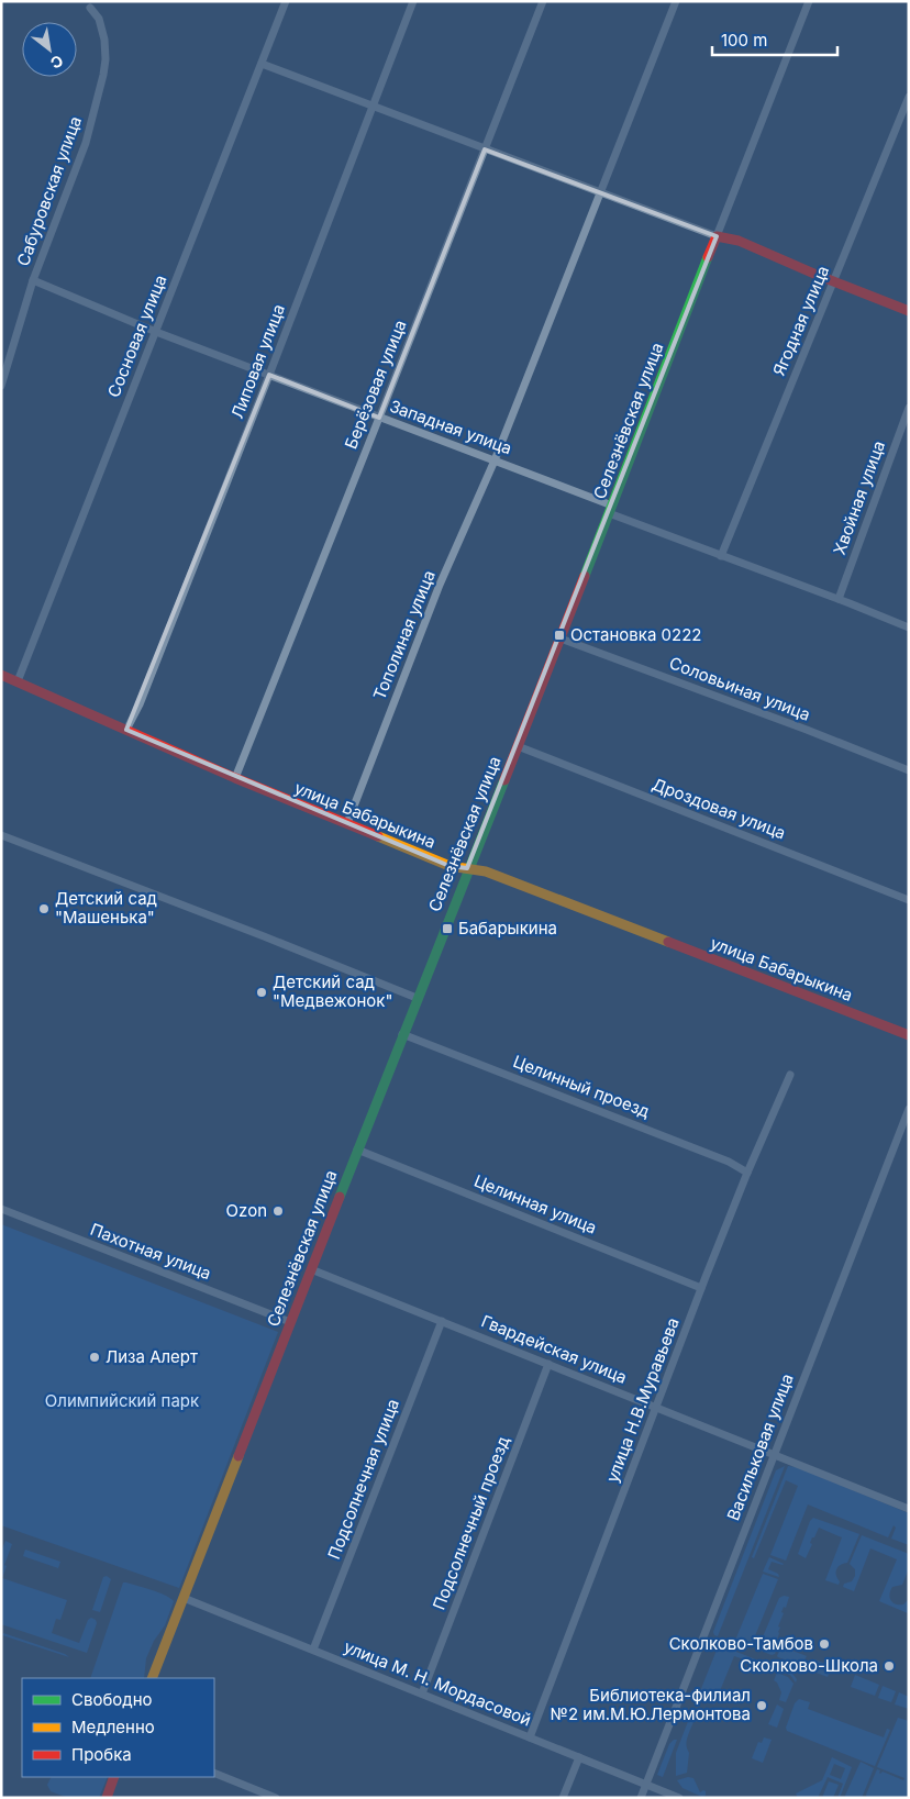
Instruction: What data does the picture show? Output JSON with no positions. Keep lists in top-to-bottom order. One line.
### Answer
{"streets":{"street":["Сабуровская улица","Ягодная улица","Сосновая улица","Липовая улица","Берёзовая улица","Селезнёвская улица","Западная улица","Хвойная улица","Тополиная улица","Соловьиная улица","Дроздовая улица","улица Бабарыкина","Целинный проезд","Целинная улица","Пахотная улица","Гвардейская улица","улица Н.В.Муравьева","Васильковая улица","Подсолнечная улица","Подсолнечный проезд","улица М. Н. Мордасовой"]},"crossings":[["Сабуровская улица","Западная улица"],["Ягодная улица","Западная улица"],["Сосновая улица","Западная улица"],["Сосновая улица","улица Бабарыкина"],["Липовая улица","Западная улица"],["Липовая улица","улица Бабарыкина"],["Берёзовая улица","Западная улица"],["Берёзовая улица","улица Бабарыкина"],["Селезнёвская улица","Западная улица"],["Селезнёвская улица","Соловьиная улица"],["Селезнёвская улица","Дроздовая улица"],["Селезнёвская улица","улица Бабарыкина"],["Селезнёвская улица","Целинный проезд"],["Селезнёвская улица","Целинная улица"],["Селезнёвская улица","Пахотная улица"],["Селезнёвская улица","Гвардейская улица"],["Селезнёвская улица","улица М. Н. Мордасовой"],["Западная улица","Хвойная улица"],["Западная улица","Тополиная улица"],["Тополиная улица","улица Бабарыкина"],["Целинный проезд","улица Н.В.Муравьева"],["Целинная улица","улица Н.В.Муравьева"],["Гвардейская улица","улица Н.В.Муравьева"],["Гвардейская улица","Васильковая улица"],["Гвардейская улица","Подсолнечная улица"],["Гвардейская улица","Подсолнечный проезд"],["улица Н.В.Муравьева","улица М. Н. Мордасовой"],["Васильковая улица","улица М. Н. Мордасовой"],["Подсолнечная улица","улица М. Н. Мордасовой"],["Подсолнечный проезд","улица М. Н. Мордасовой"]],"parks":["Олимпийский парк"],"places":{"transit":["Остановка 0222","Бабарыкина"],"other":["Детский сад \"Машенька\"","Детский сад \"Медвежонок\"","Ozon","Лиза Алерт","Сколково-Тамбов","Сколково-Школа","Библиотека-филиал №2 им.М.Ю.Лермонтова"]},"legend":["Свободно","Медленно","Пробка"],"scale_bar":"100 m","north":"bottom right"}
